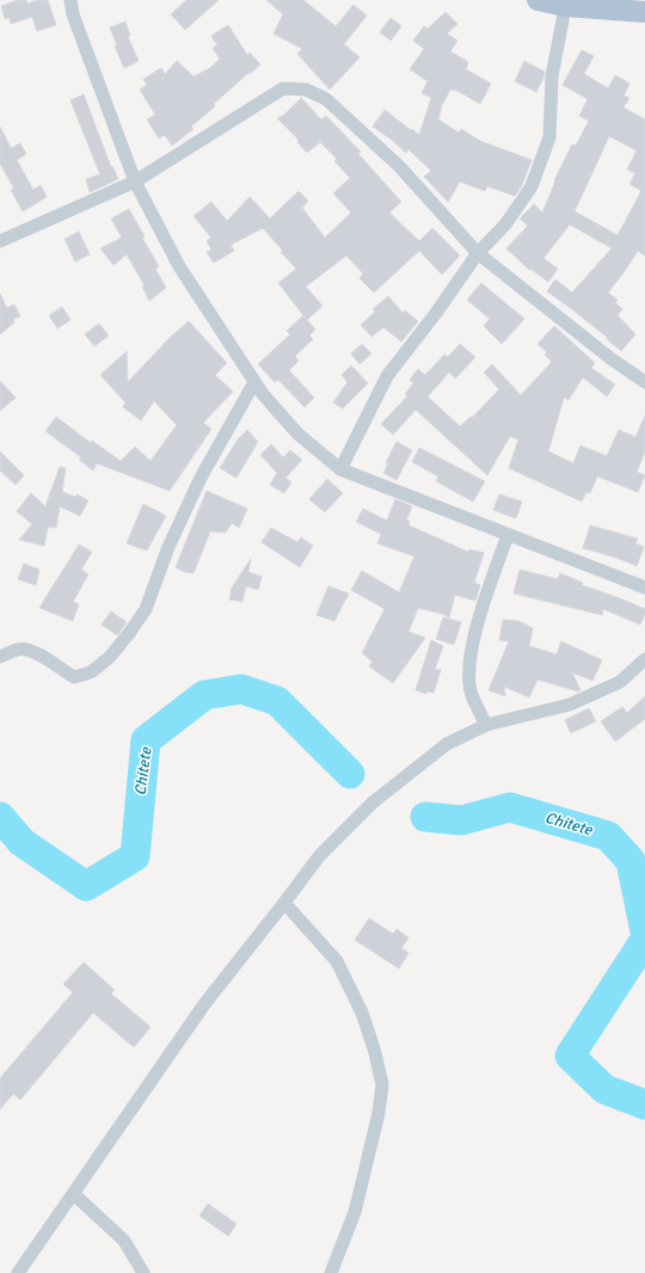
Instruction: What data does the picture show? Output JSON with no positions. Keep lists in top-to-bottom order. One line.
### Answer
{"water":["Chitete"]}
